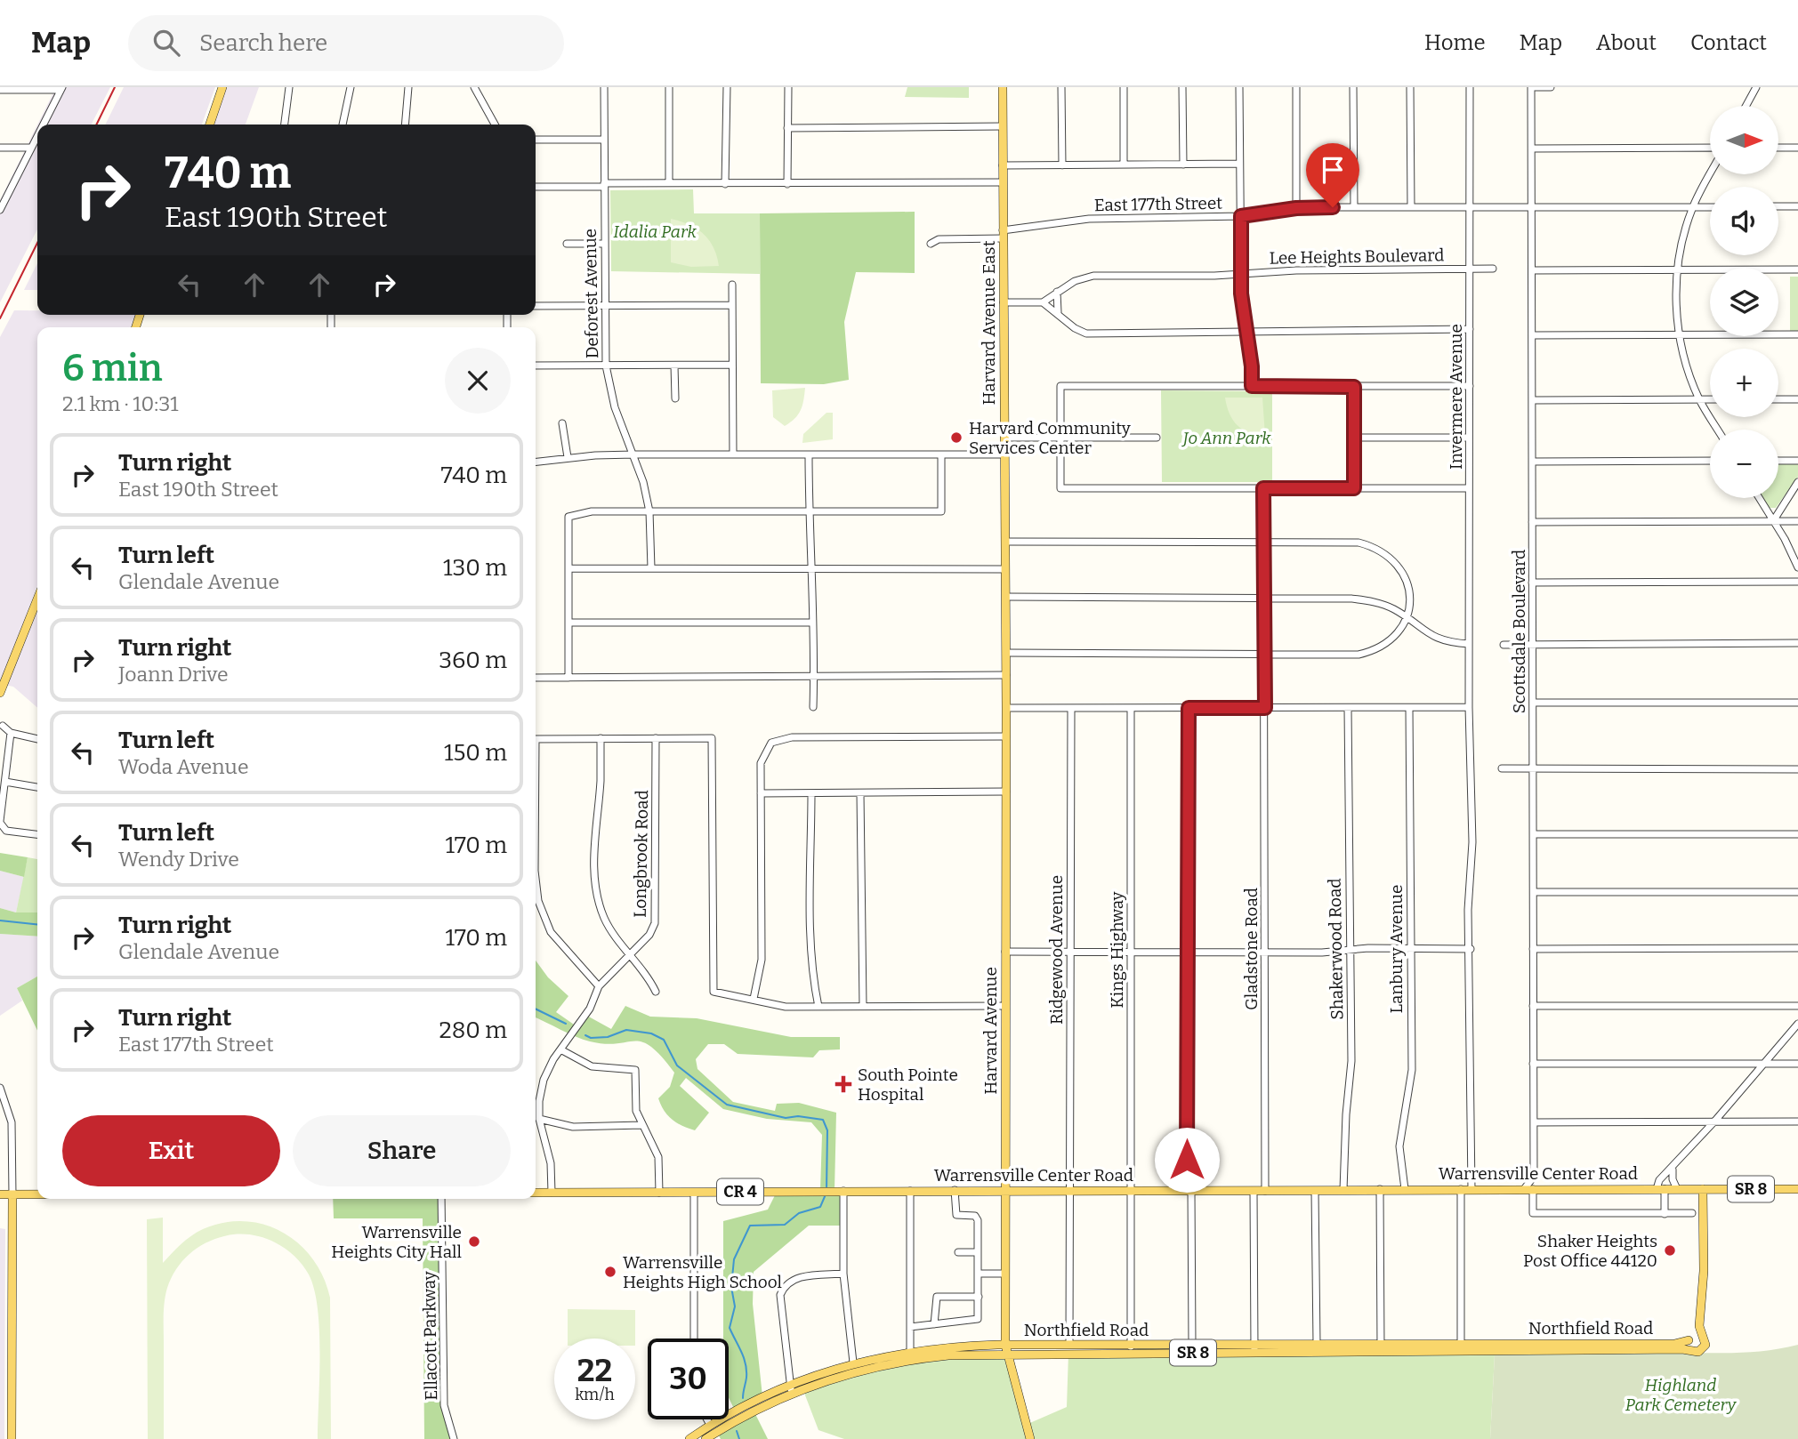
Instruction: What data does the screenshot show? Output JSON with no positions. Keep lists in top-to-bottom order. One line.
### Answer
{"streets":{"main road":["Harvard Avenue East","Harvard Avenue","Warrensville Center Road","SR 8","CR 4","Northfield Road"],"street":["East 177th Street","Lee Heights Boulevard","Deforest Avenue","Invermere Avenue","Scottsdale Boulevard","Longbrook Road","Gladstone Road","Shakerwood Road","Lanbury Avenue","Ridgewood Avenue","Kings Highway","Ellacott Parkway"]},"crossings":[["East 177th Street","Harvard Avenue East"],["East 177th Street","Invermere Avenue"],["East 177th Street","Scottsdale Boulevard"],["Lee Heights Boulevard","Invermere Avenue"],["Harvard Avenue East","Harvard Avenue"],["Invermere Avenue","Warrensville Center Road"],["Longbrook Road","Warrensville Center Road"],["Gladstone Road","Warrensville Center Road"],["Shakerwood Road","Warrensville Center Road"],["Lanbury Avenue","Warrensville Center Road"],["Ridgewood Avenue","Warrensville Center Road"],["Ridgewood Avenue","Northfield Road"],["Kings Highway","Warrensville Center Road"],["Kings Highway","Northfield Road"],["Harvard Avenue","Warrensville Center Road"],["Harvard Avenue","Northfield Road"],["Warrensville Center Road","SR 8"],["SR 8","Northfield Road"]],"parks":["Idalia Park","Jo Ann Park","Highland Park Cemetery"],"places":{"other":["Harvard Community Services Center","Warrensville Heights City Hall","Shaker Heights Post Office 44120","Warrensville Heights High School"],"health":["South Pointe Hospital"]},"north":"right","page":{"header":"Map","search":"Search here","nav":["Home","Map","About","Contact"],"map_buttons":["+","−"],"turn":["740 m","East 190th Street"],"heading":["6 min","2.1 km · 10:31"],"list":[{"name":"Turn right","note":"East 190th Street","value":"740 m"},{"name":"Turn left","note":"Glendale Avenue","value":"130 m"},{"name":"Turn right","note":"Joann Drive","value":"360 m"},{"name":"Turn left","note":"Woda Avenue","value":"150 m"},{"name":"Turn left","note":"Wendy Drive","value":"170 m"},{"name":"Turn right","note":"Glendale Avenue","value":"170 m"},{"name":"Turn right","note":"East 177th Street","value":"280 m"}],"buttons":["Exit","Share"],"speed":"22 km/h","limit":"30"}}
